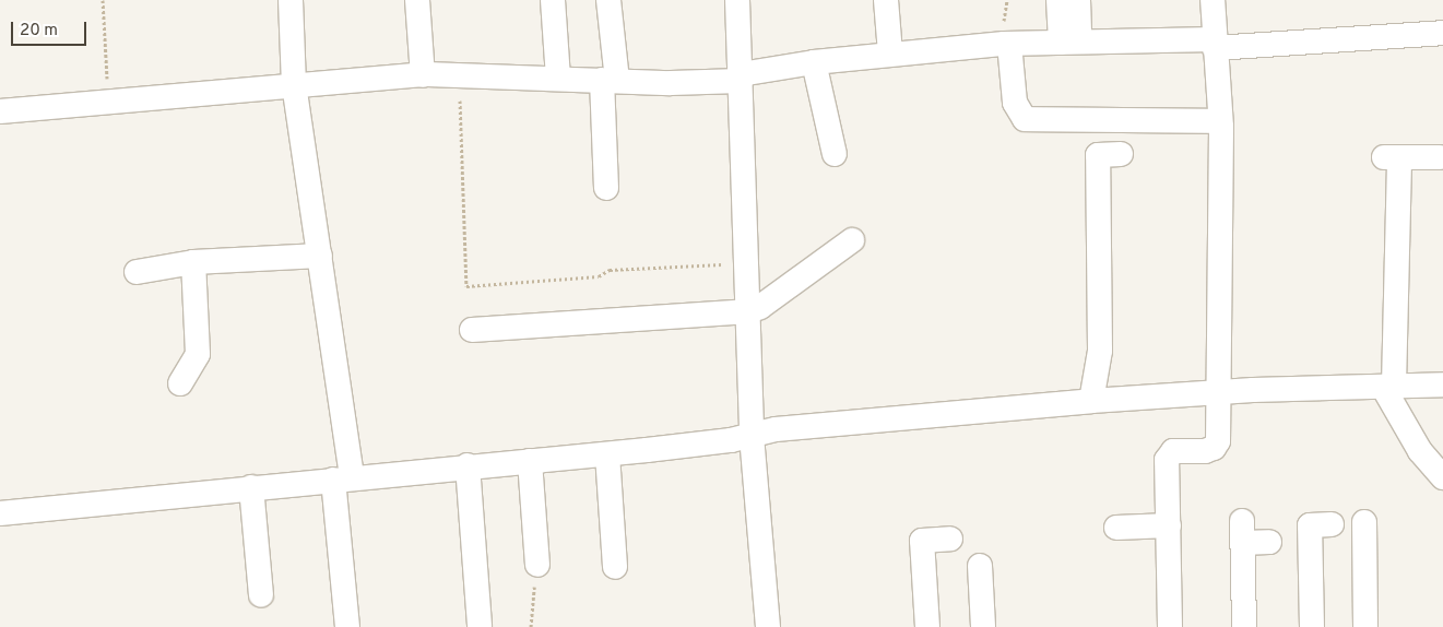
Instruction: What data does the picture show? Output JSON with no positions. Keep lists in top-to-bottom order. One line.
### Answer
{"scale_bar":"20 m"}
